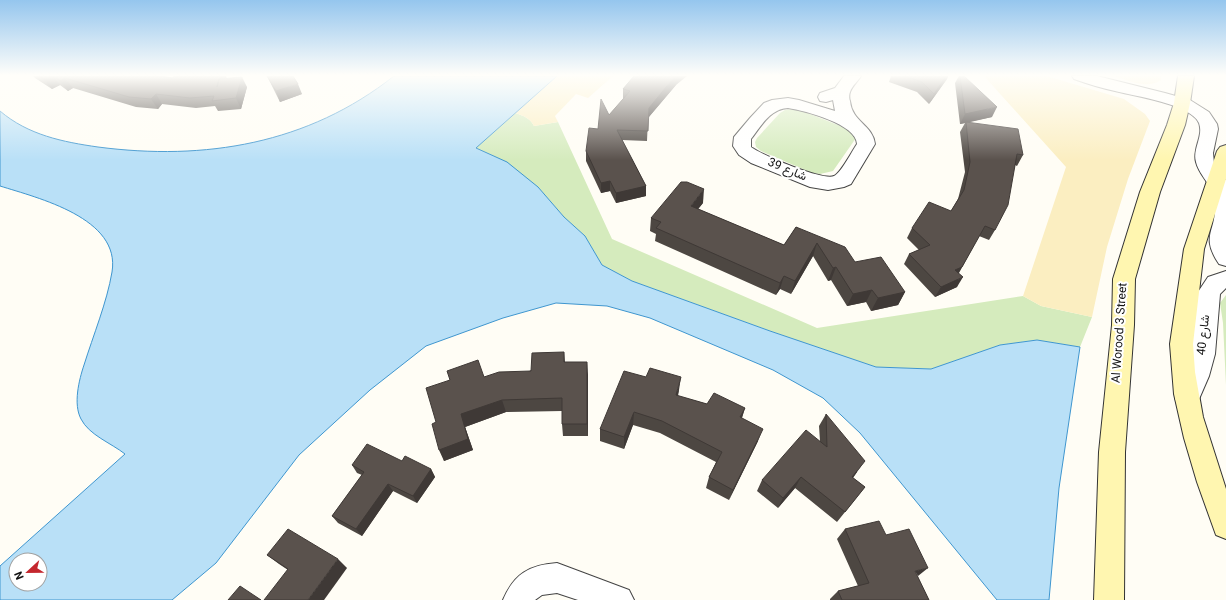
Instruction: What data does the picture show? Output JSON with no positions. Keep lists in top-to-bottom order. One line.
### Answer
{"streets":{"street":["شارع 39","Al Worood 3 Street","شارع 40"]},"north":"left"}
